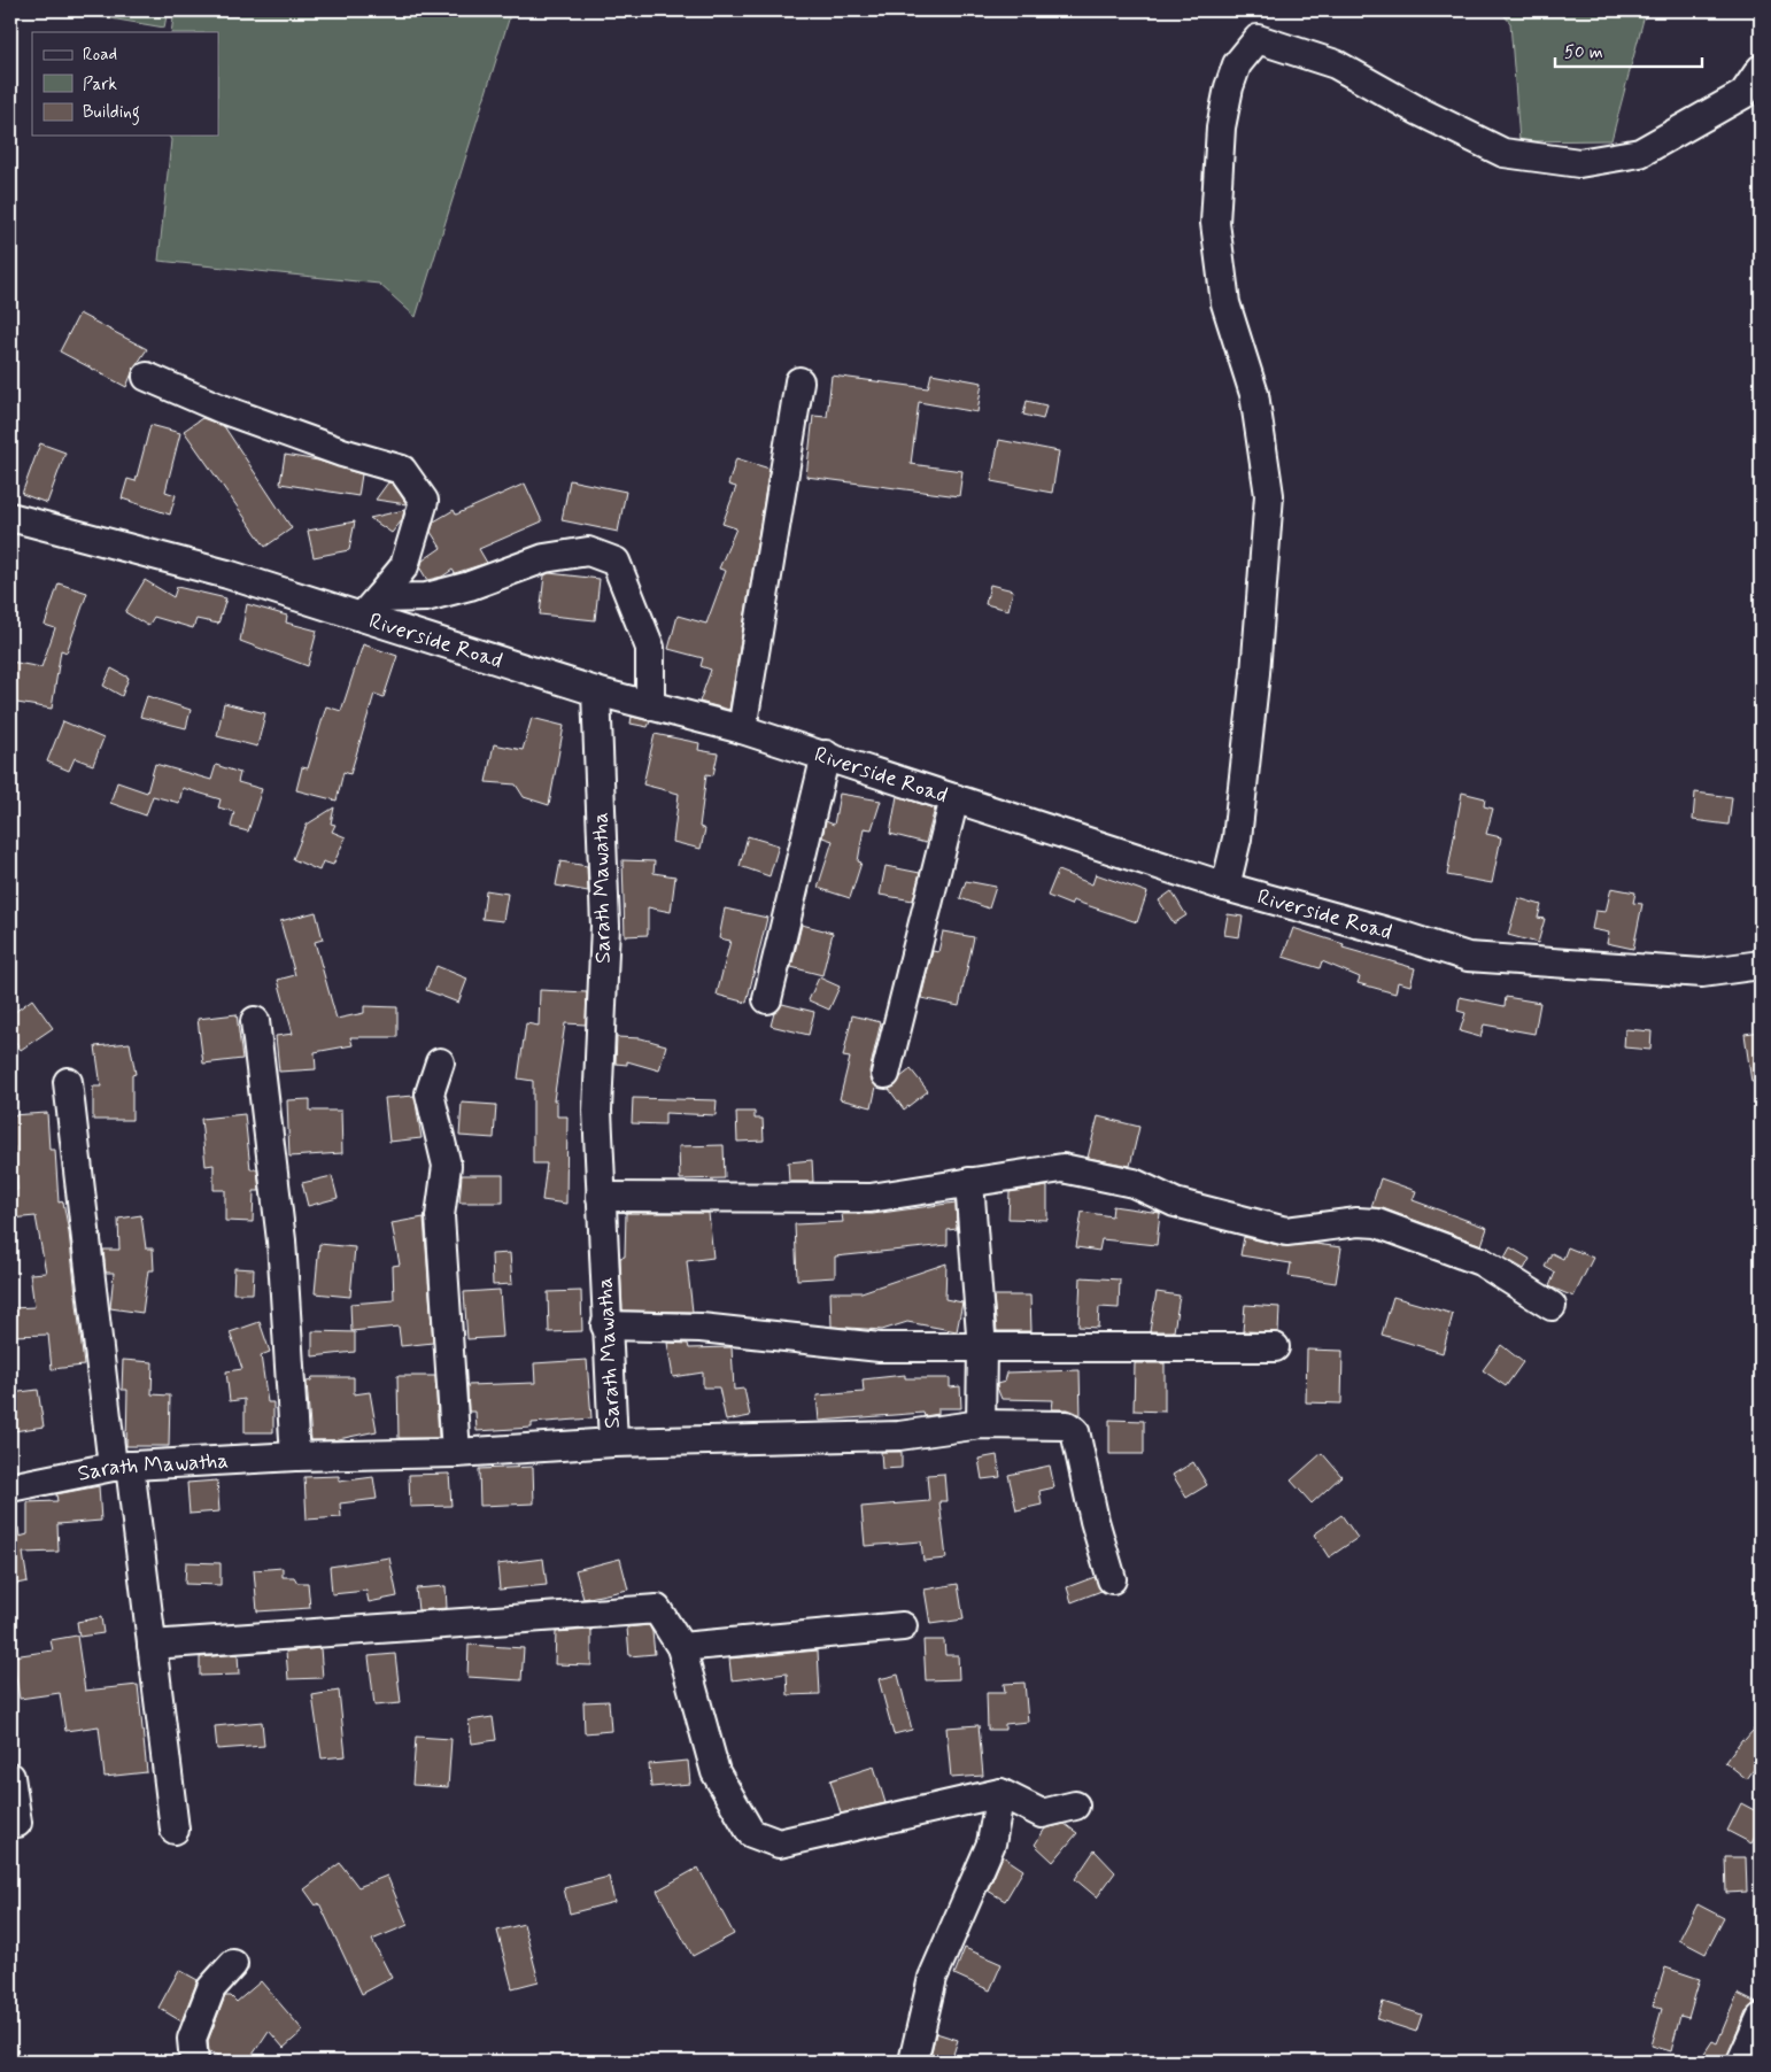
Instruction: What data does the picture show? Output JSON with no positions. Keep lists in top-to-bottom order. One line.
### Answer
{"streets":{"street":["Riverside Road","Sarath Mawatha"]},"crossings":[["Riverside Road","Sarath Mawatha"]],"legend":["Road","Park","Building"],"scale_bar":"50 m"}
